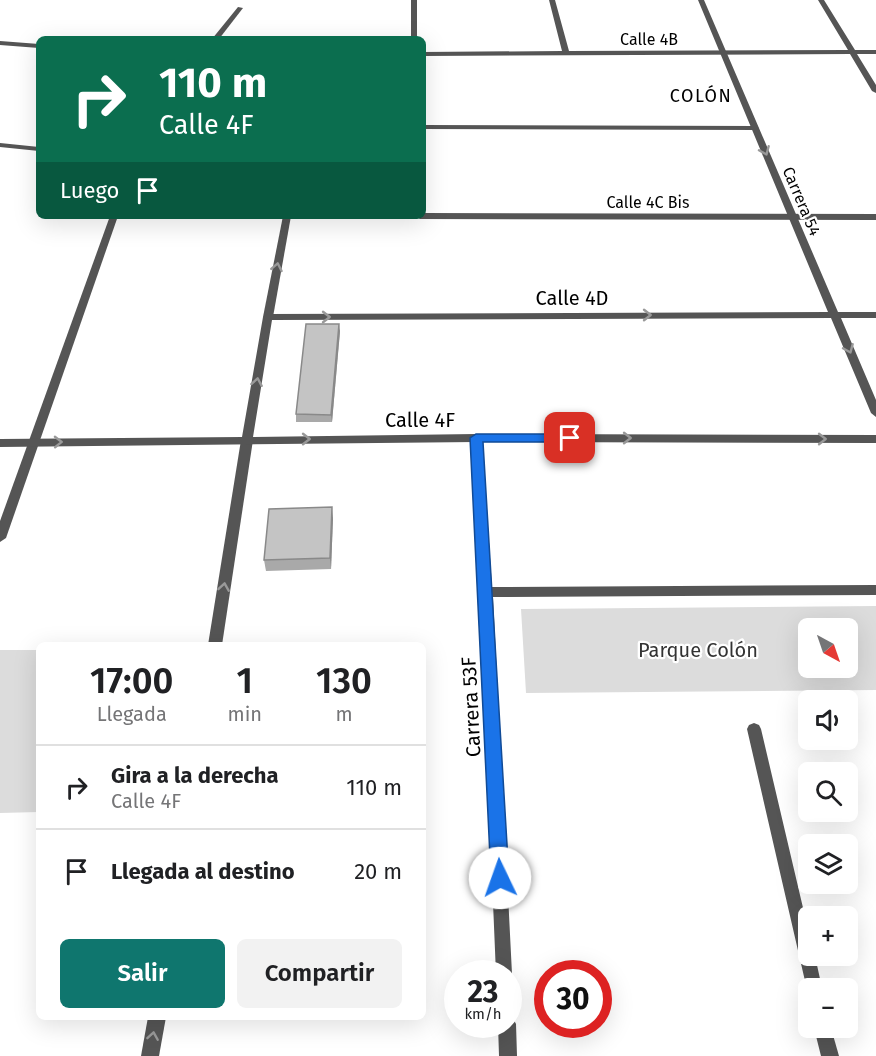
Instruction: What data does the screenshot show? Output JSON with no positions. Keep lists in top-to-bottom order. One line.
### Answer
{"streets":{"street":["Calle 4B","Carrera 54","Calle 4C Bis","Calle 4D","Calle 4F","Carrera 53F"]},"crossings":[["Calle 4B","Carrera 54"],["Carrera 54","Calle 4C Bis"],["Carrera 54","Calle 4D"],["Calle 4F","Carrera 53F"]],"one_way":["Carrera 54","Calle 4D","Calle 4F"],"districts":["COLÓN"],"parks":["Parque Colón"],"north":"bottom right","page":{"turn":["110 m","Calle 4F"],"then":"Luego","map_buttons":["+","−"],"eta":["17:00","Llegada","1","min","130","m"],"list":[{"name":"Gira a la derecha","note":"Calle 4F","value":"110 m"},{"name":"Llegada al destino","value":"20 m"}],"buttons":["Salir","Compartir"],"speed":"23 km/h","limit":"30"}}
